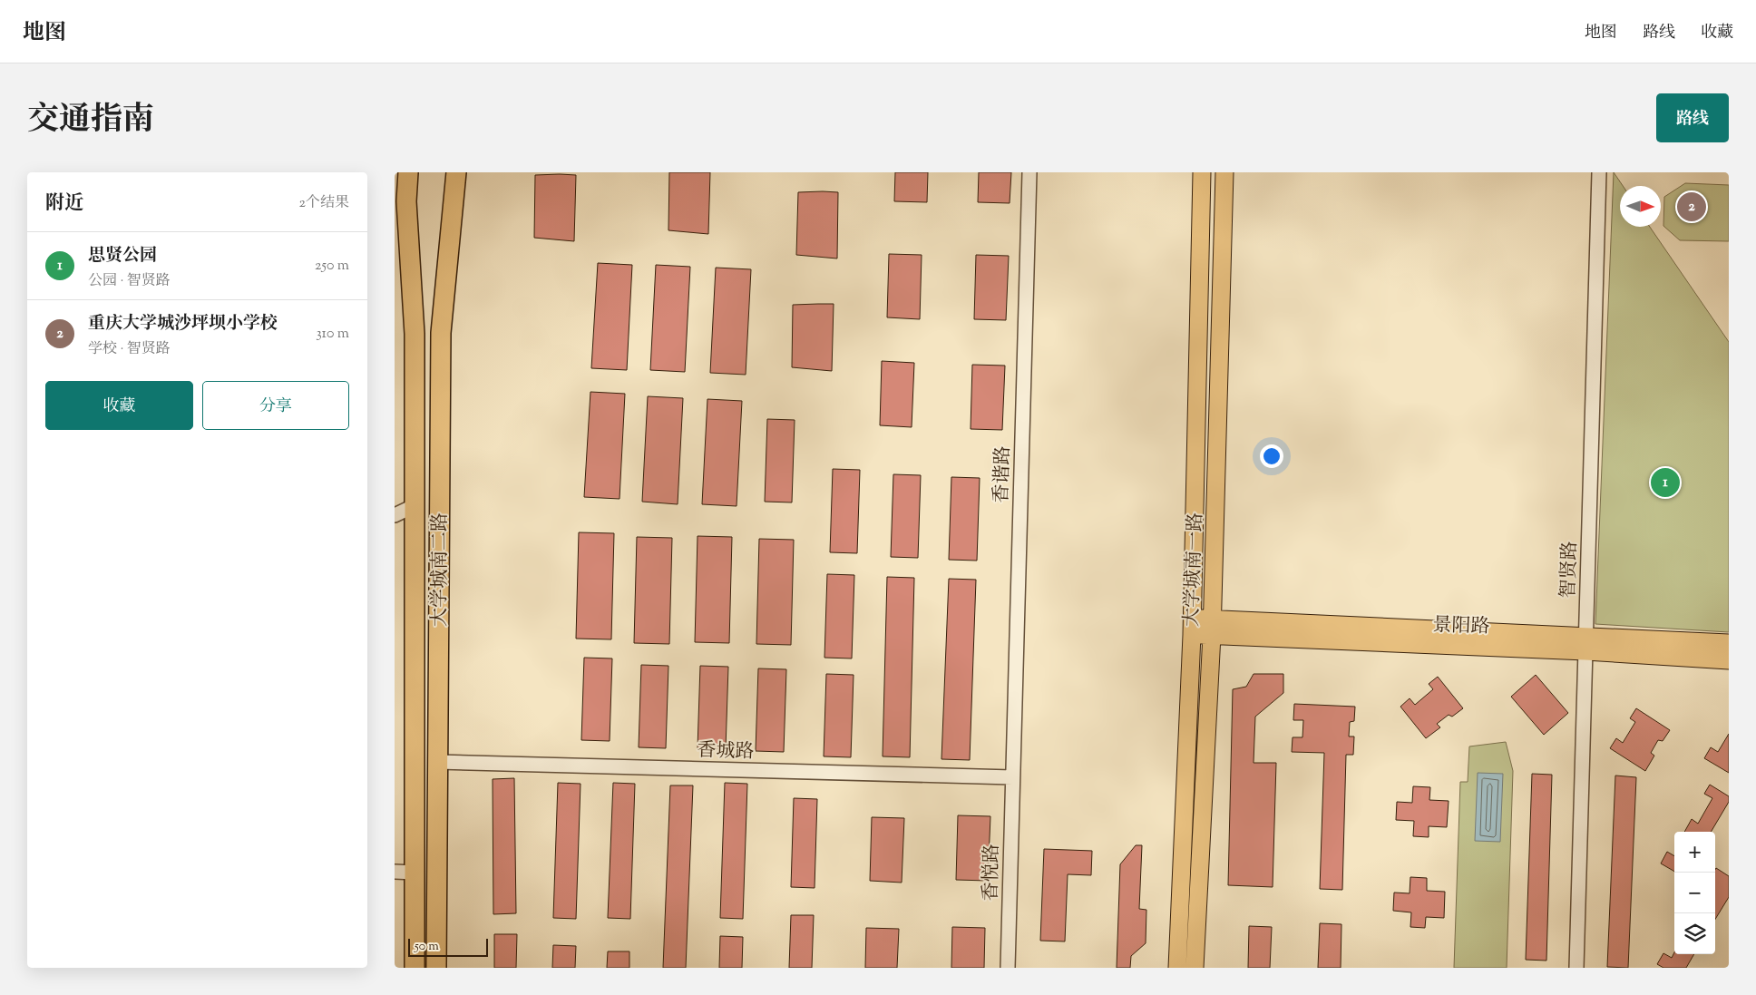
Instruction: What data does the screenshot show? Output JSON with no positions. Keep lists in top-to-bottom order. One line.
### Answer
{"streets":{"highway":["大学城南二路"],"main road":["大学城南一路","景阳路"],"street":["香谐路","智贤路","香城路","香悦路"]},"crossings":[["香谐路","香城路"],["香谐路","香悦路"],["大学城南二路","香城路"],["大学城南一路","景阳路"],["智贤路","景阳路"],["香城路","香悦路"]],"scale_bar":"50 m","north":"right","page":{"header":"地图","nav":["地图","路线","收藏"],"title":"交通指南","buttons":["路线",["收藏","分享"]],"heading":["附近","2个结果"],"pins":["2","1"],"list":[{"mark":"1","name":"思贤公园","note":"公园 · 智贤路","value":"250 m"},{"mark":"2","name":"重庆大学城沙坪坝小学校","note":"学校 · 智贤路","value":"310 m"}],"map_buttons":["+","−"],"scale":"50 m"}}
